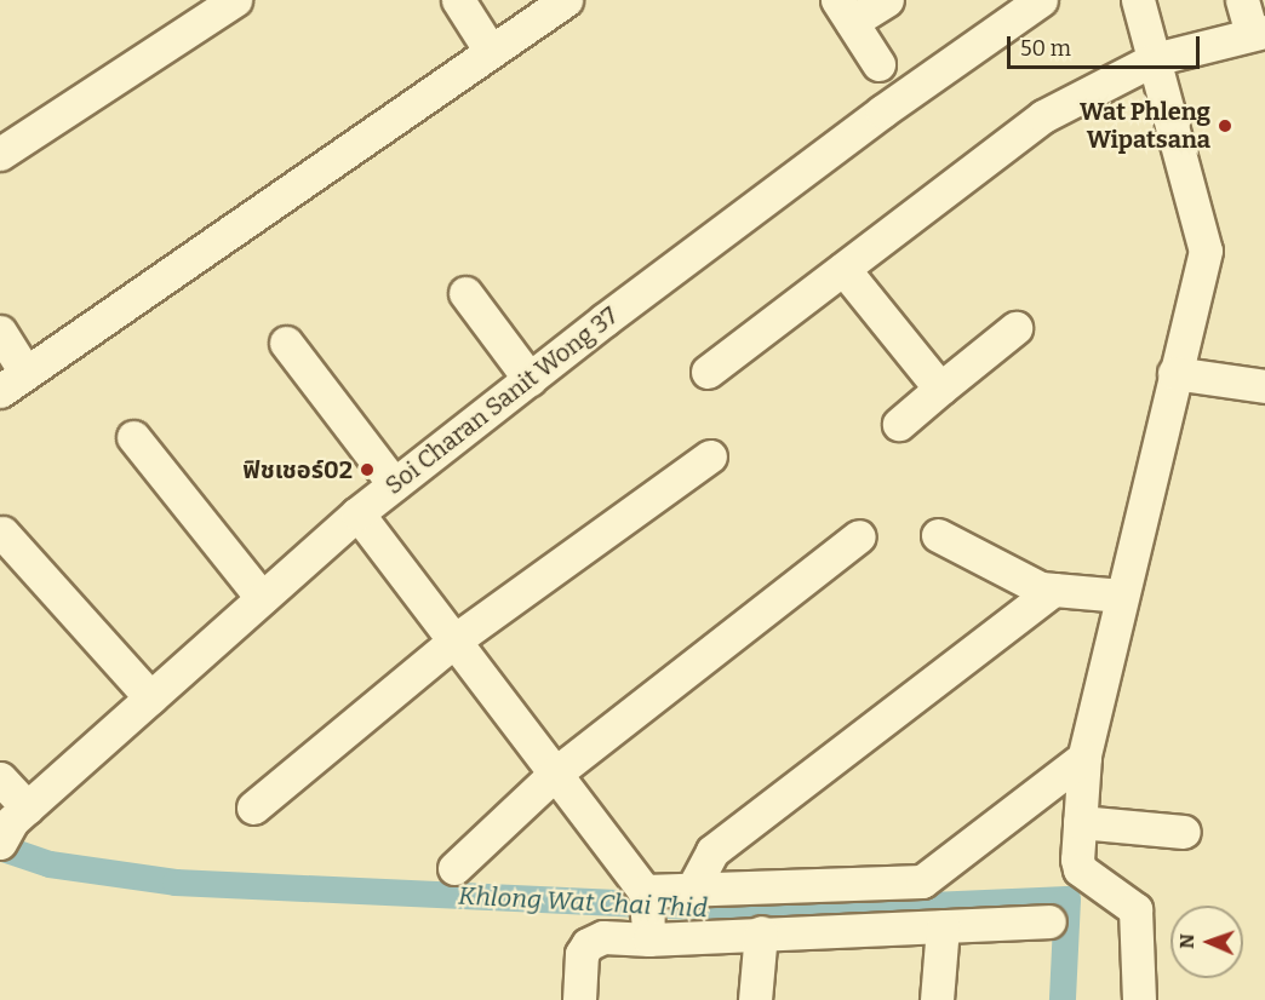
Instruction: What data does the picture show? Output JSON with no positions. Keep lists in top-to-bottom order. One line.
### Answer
{"streets":{"street":["Soi Charan Sanit Wong 37"]},"water":["Khlong Wat Chai Thid"],"places":["Wat Phleng Wipatsana","ฟิชเชอร์02"],"scale_bar":"50 m","north":"left"}
